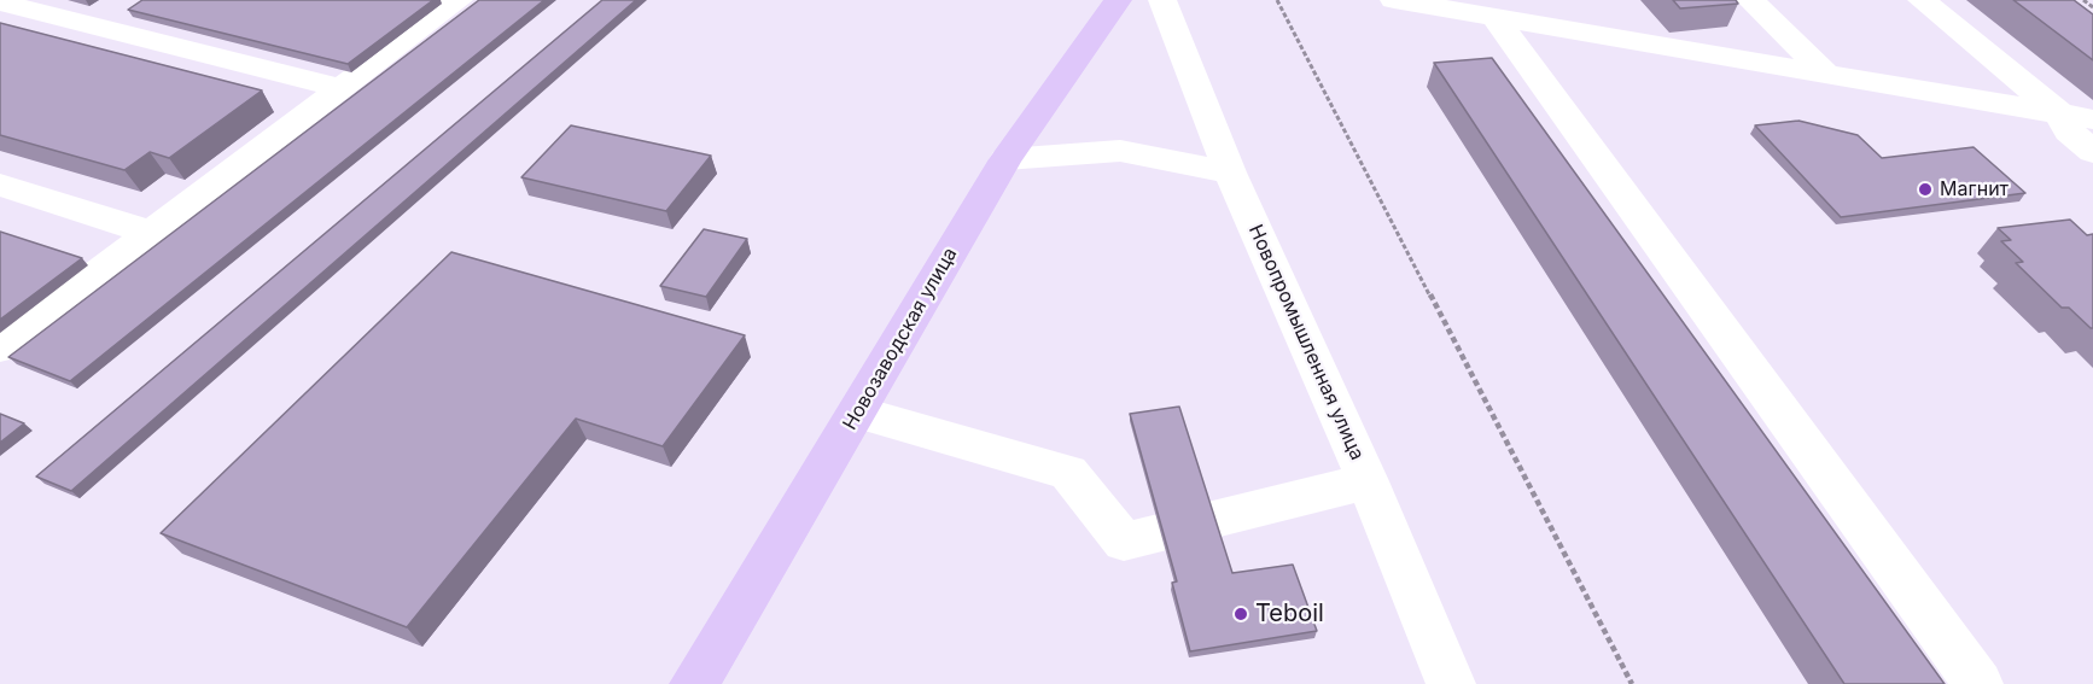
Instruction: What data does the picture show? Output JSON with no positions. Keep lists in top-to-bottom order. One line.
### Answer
{"streets":{"main road":["Новозаводская улица"],"street":["Новопромышленная улица"]},"places":["Магнит","Teboil"]}
